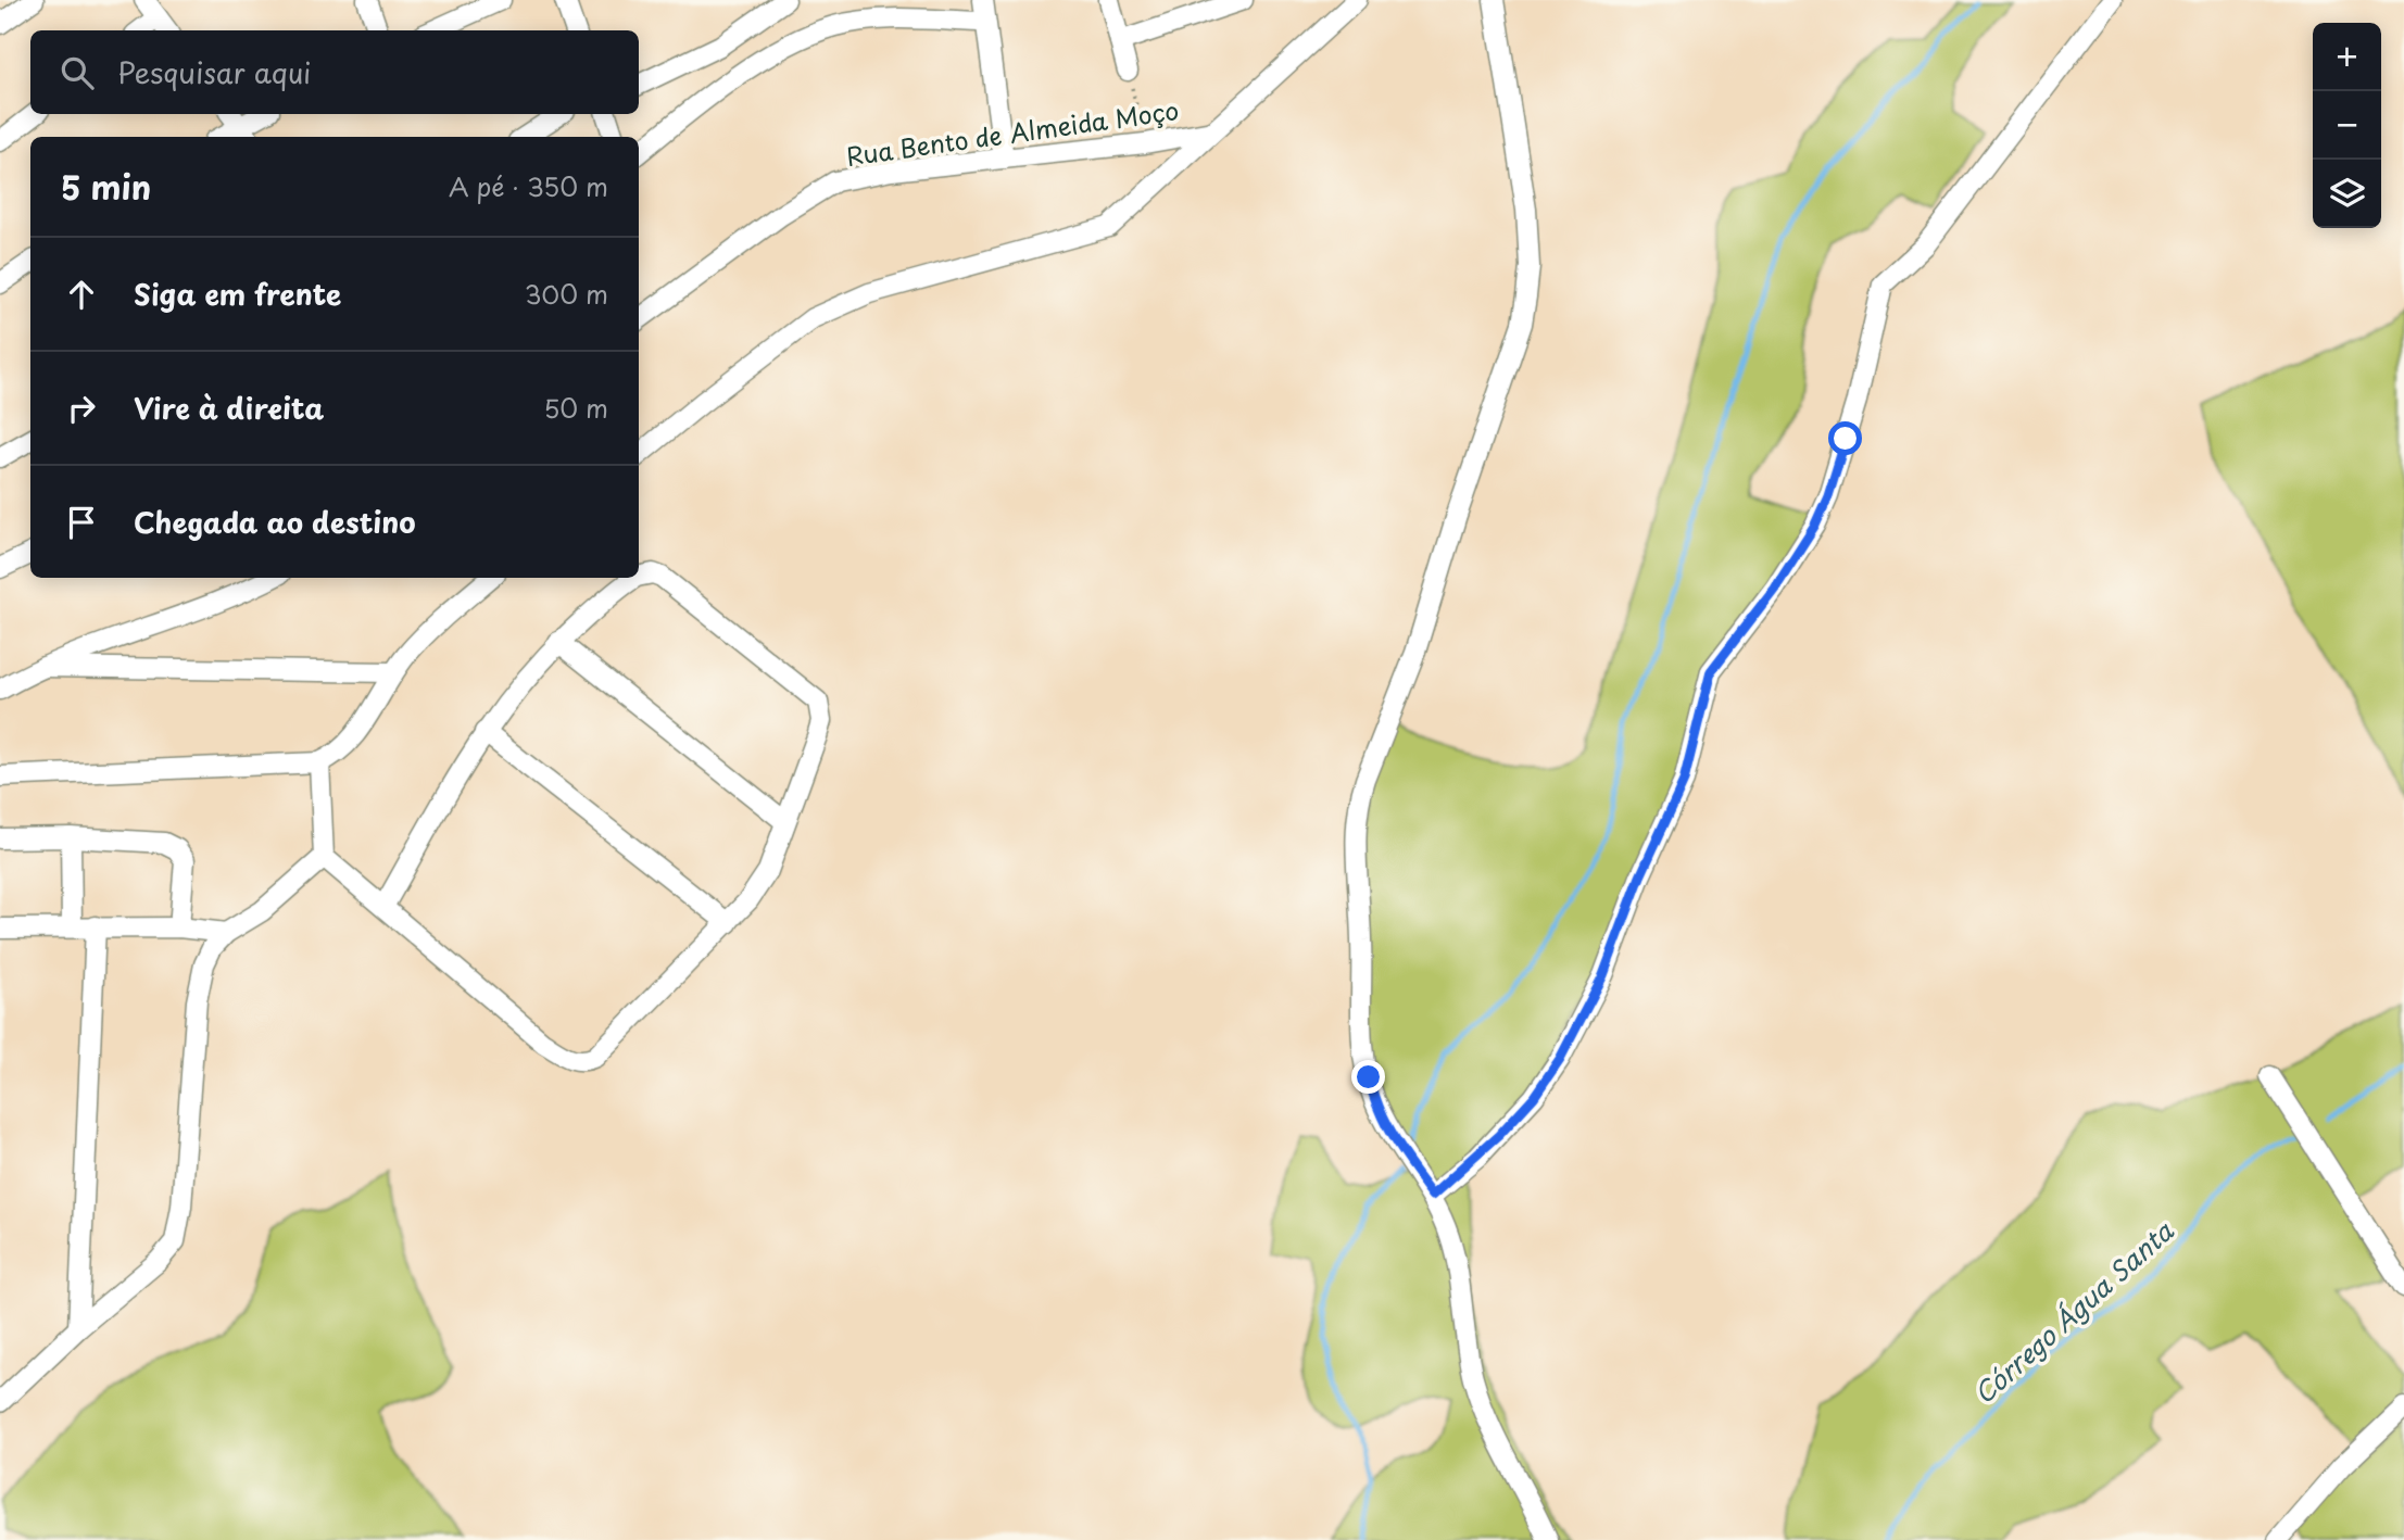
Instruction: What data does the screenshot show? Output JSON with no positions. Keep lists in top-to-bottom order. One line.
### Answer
{"streets":{"street":["Rua Bento de Almeida Moço"]},"water":["Córrego Água Santa"],"page":{"map_buttons":["+","−"],"search":"Pesquisar aqui","heading":["5 min","A pé · 350 m"],"list":[["Siga em frente","300 m"],["Vire à direita","50 m"],"Chegada ao destino"]}}
